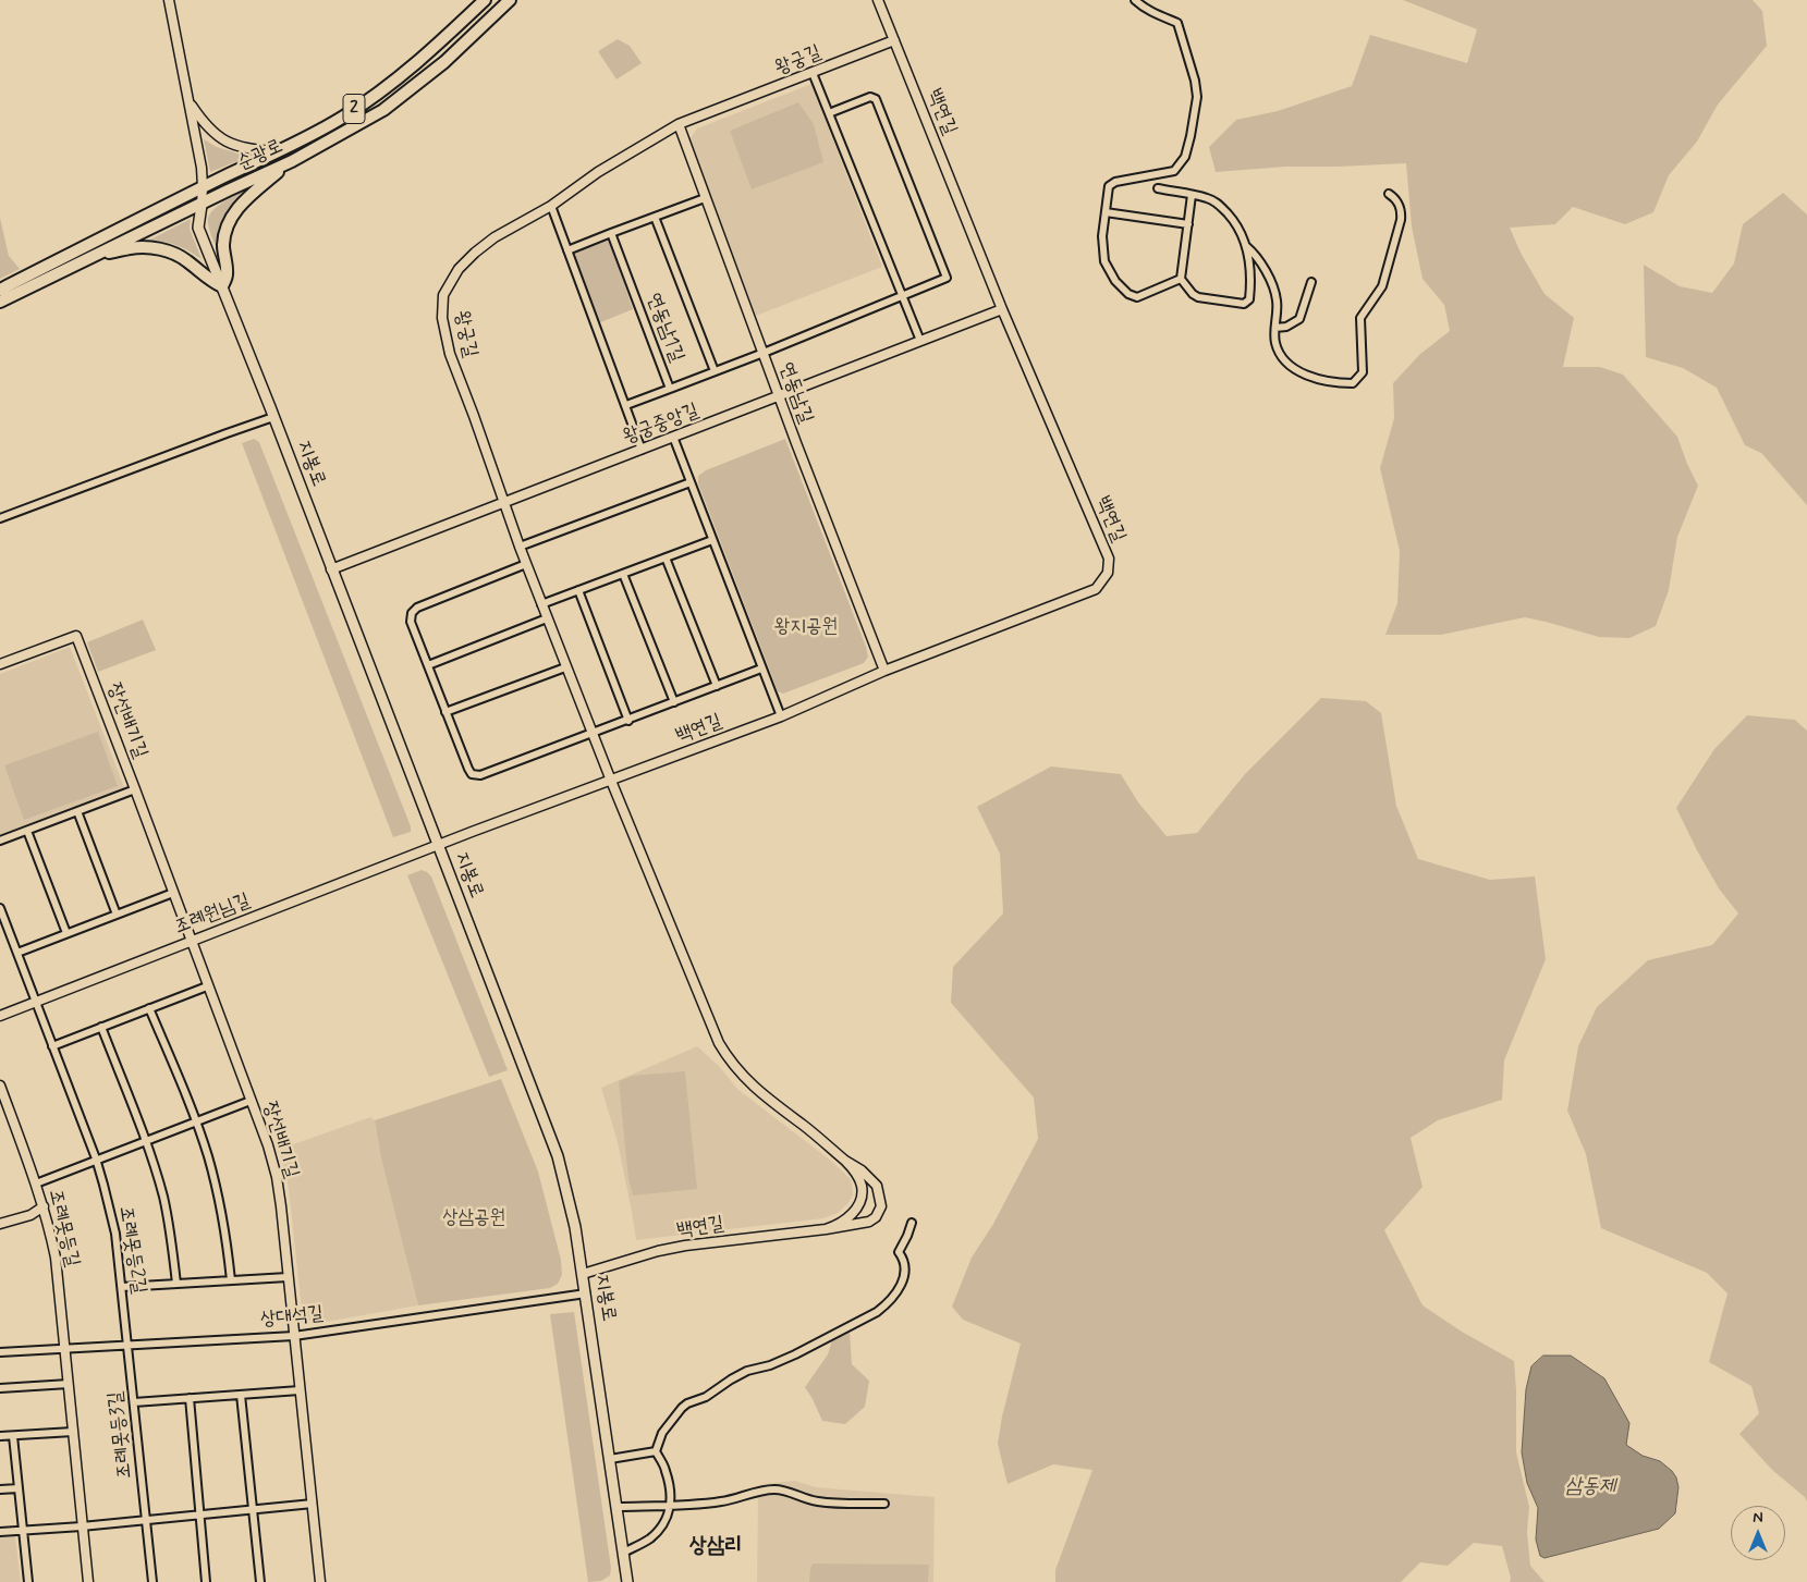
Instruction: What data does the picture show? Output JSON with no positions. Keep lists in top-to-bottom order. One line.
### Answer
{"streets":{"main road":["2","순광로","지봉로"],"street":["왕궁길","백연길","연동남1길","연동남길","왕궁중앙길","장선배기길","조례원님길","조례못등길","조례못등2길","상대석길","조례못등3길"]},"crossings":[["왕궁길","백연길"],["왕궁길","연동남길"],["왕궁길","왕궁중앙길"],["백연길","연동남길"],["백연길","왕궁중앙길"],["백연길","지봉로"],["백연길","조례원님길"],["순광로","지봉로"],["연동남1길","연동남길"],["연동남길","왕궁중앙길"],["왕궁중앙길","지봉로"],["지봉로","조례원님길"],["지봉로","상대석길"],["장선배기길","조례원님길"],["장선배기길","상대석길"],["조례원님길","조례못등2길"],["조례못등길","상대석길"],["조례못등2길","상대석길"],["조례못등2길","조례못등3길"],["상대석길","조례못등3길"]],"districts":["상삼리"],"water":["삼동제"],"parks":["왕지공원","상삼공원"],"north":"top"}
